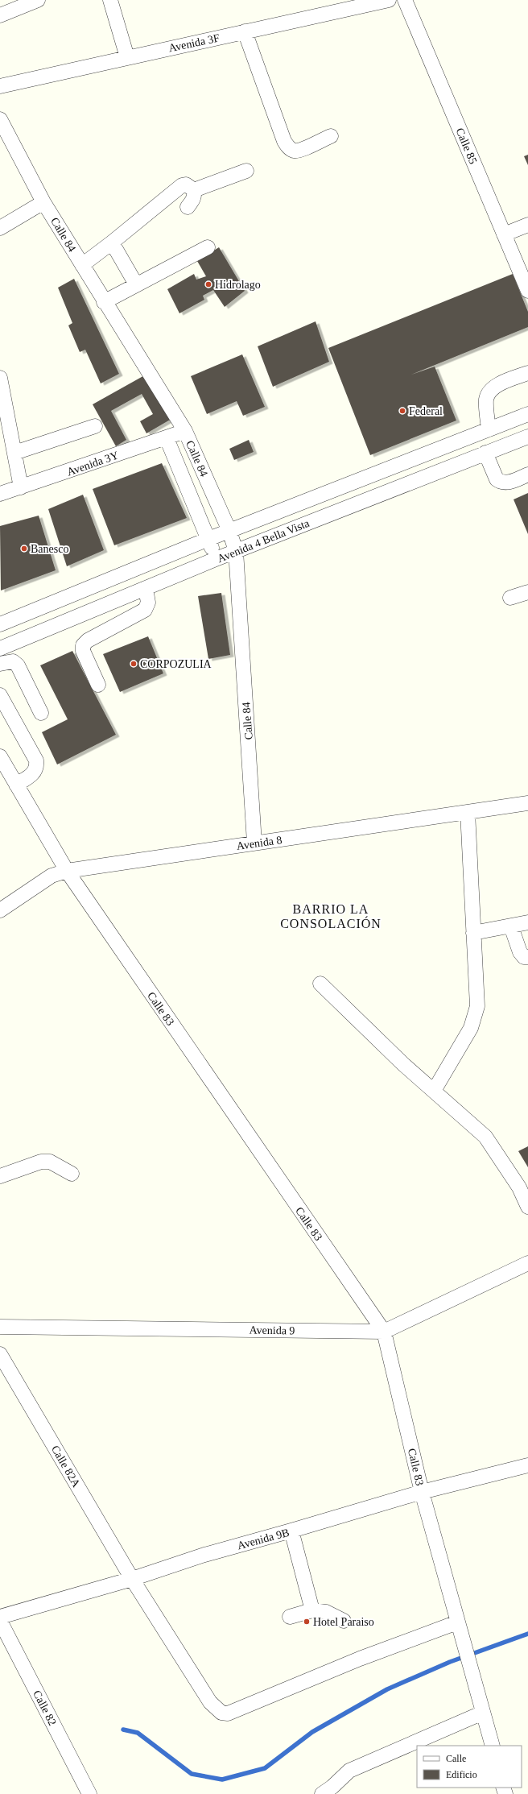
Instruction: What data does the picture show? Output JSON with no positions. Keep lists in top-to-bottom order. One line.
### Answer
{"streets":{"street":["Avenida 3F","Calle 85","Calle 84","Avenida 3Y","Avenida 4 Bella Vista","Avenida 8","Calle 83","Avenida 9","Calle 82A","Avenida 9B","Calle 82"]},"crossings":[["Calle 84","Avenida 3Y"],["Calle 84","Avenida 4 Bella Vista"],["Calle 84","Avenida 8"],["Avenida 8","Calle 83"],["Calle 83","Avenida 9"],["Calle 83","Calle 82A"],["Calle 83","Avenida 9B"],["Calle 82A","Avenida 9B"]],"districts":["BARRIO LA CONSOLACIÓN"],"places":["Hidrolago","Federal","Banesco","CORPOZULIA","Hotel Paraiso"],"legend":["Calle","Edificio"]}
